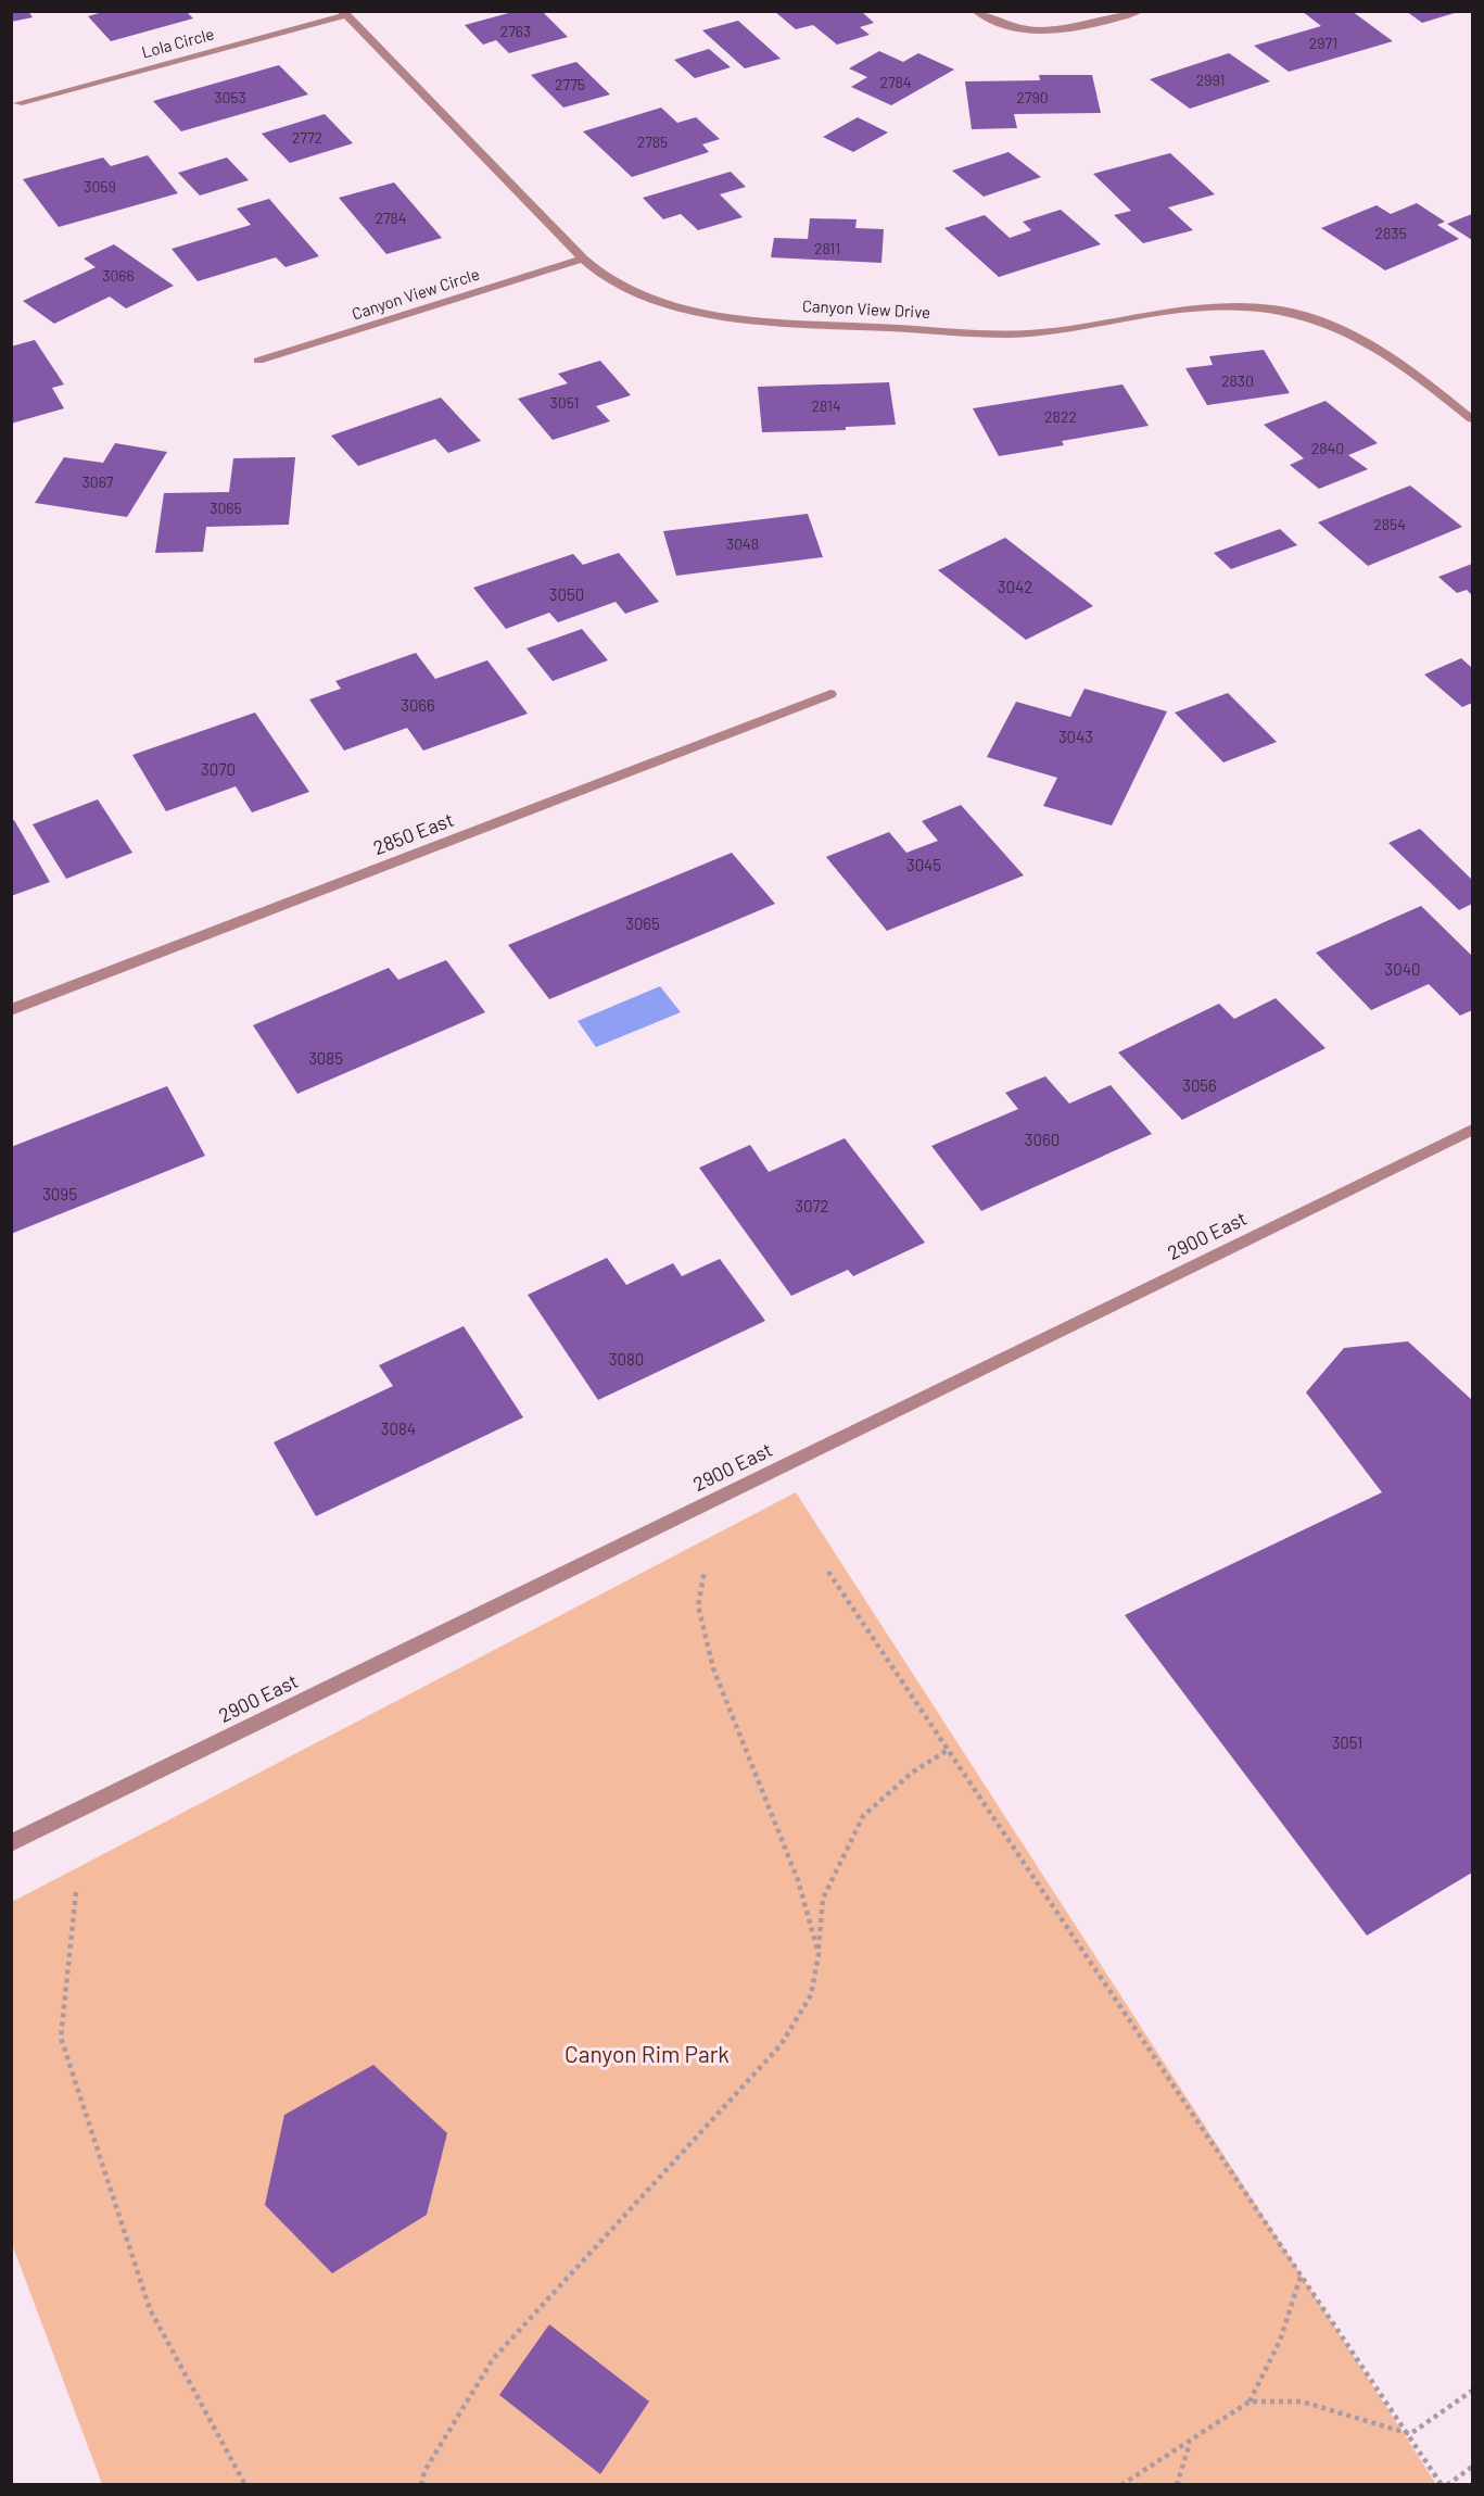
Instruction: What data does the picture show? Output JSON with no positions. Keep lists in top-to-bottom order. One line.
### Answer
{"streets":{"street":["Lola Circle","Canyon View Circle","Canyon View Drive","2850 East","2900 East"]},"crossings":[["Lola Circle","Canyon View Drive"],["Canyon View Circle","Canyon View Drive"]],"parks":["Canyon Rim Park"],"house_numbers":["2763","2971","2991","2784","2775","3053","2790","2772","2785","3059","2784","2835","2811","3066","2830","3051","2814","2822","2840","3067","3065","2854","3048","3042","3050","3066","3043","3070","3045","3065","3040","3085","3056","3060","3095","3072","3080","3084","3051"]}
